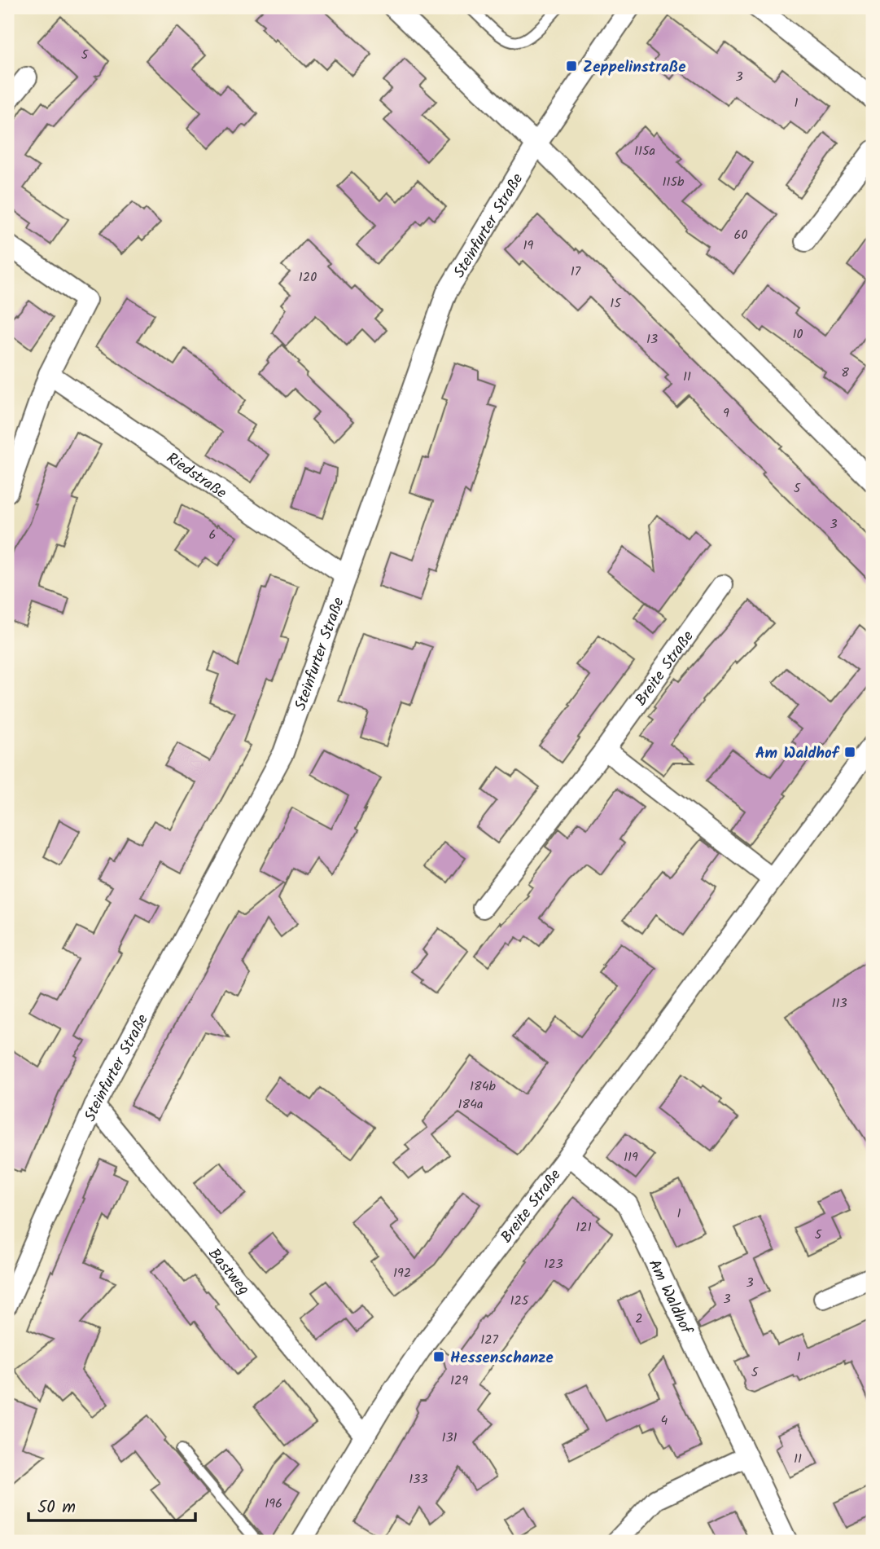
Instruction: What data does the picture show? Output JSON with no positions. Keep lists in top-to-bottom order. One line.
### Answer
{"streets":{"street":["Steinfurter Straße","Riedstraße","Breite Straße","Bastweg","Am Waldhof"]},"crossings":[["Steinfurter Straße","Riedstraße"],["Steinfurter Straße","Bastweg"],["Breite Straße","Bastweg"],["Breite Straße","Am Waldhof"]],"places":{"transit":["Zeppelinstraße","Am Waldhof","Hessenschanze"]},"house_numbers":["5","3","1","115a","115b","60","19","17","120","15","10","13","8","11","9","5","3","6","113","184b","184a","119","1","121","5","123","192","3","3","125","2","127","1","5","129","4","131","11","133","196"],"scale_bar":"50 m"}
